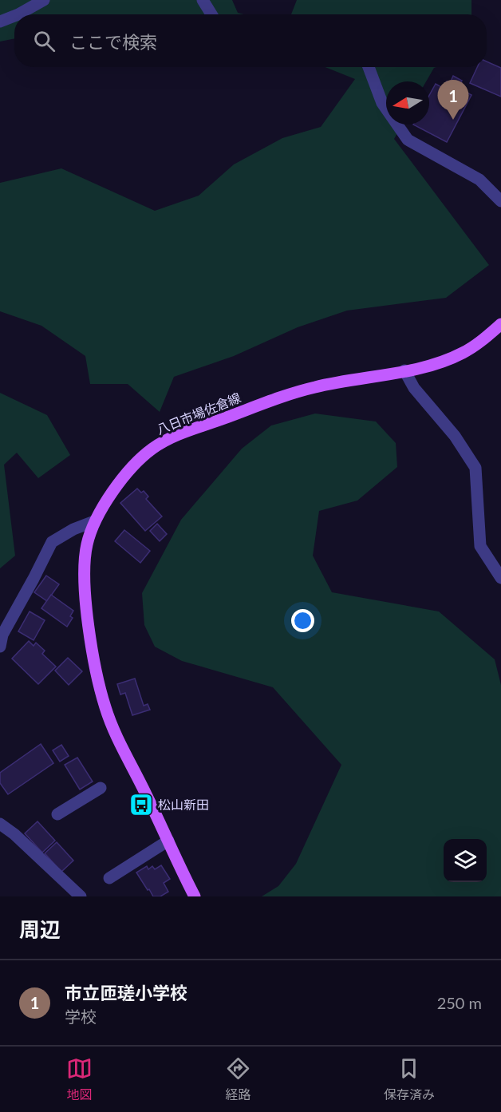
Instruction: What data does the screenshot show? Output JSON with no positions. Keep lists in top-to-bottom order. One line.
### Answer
{"streets":{"main road":["八日市場佐倉線"]},"places":{"bus stop":["松山新田"]},"north":"left","page":{"search":"ここで検索","pins":"1","heading":"周辺","list":[{"mark":"1","name":"市立匝瑳小学校","note":"学校","value":"250 m"}],"nav":["地図","経路","保存済み"]}}
